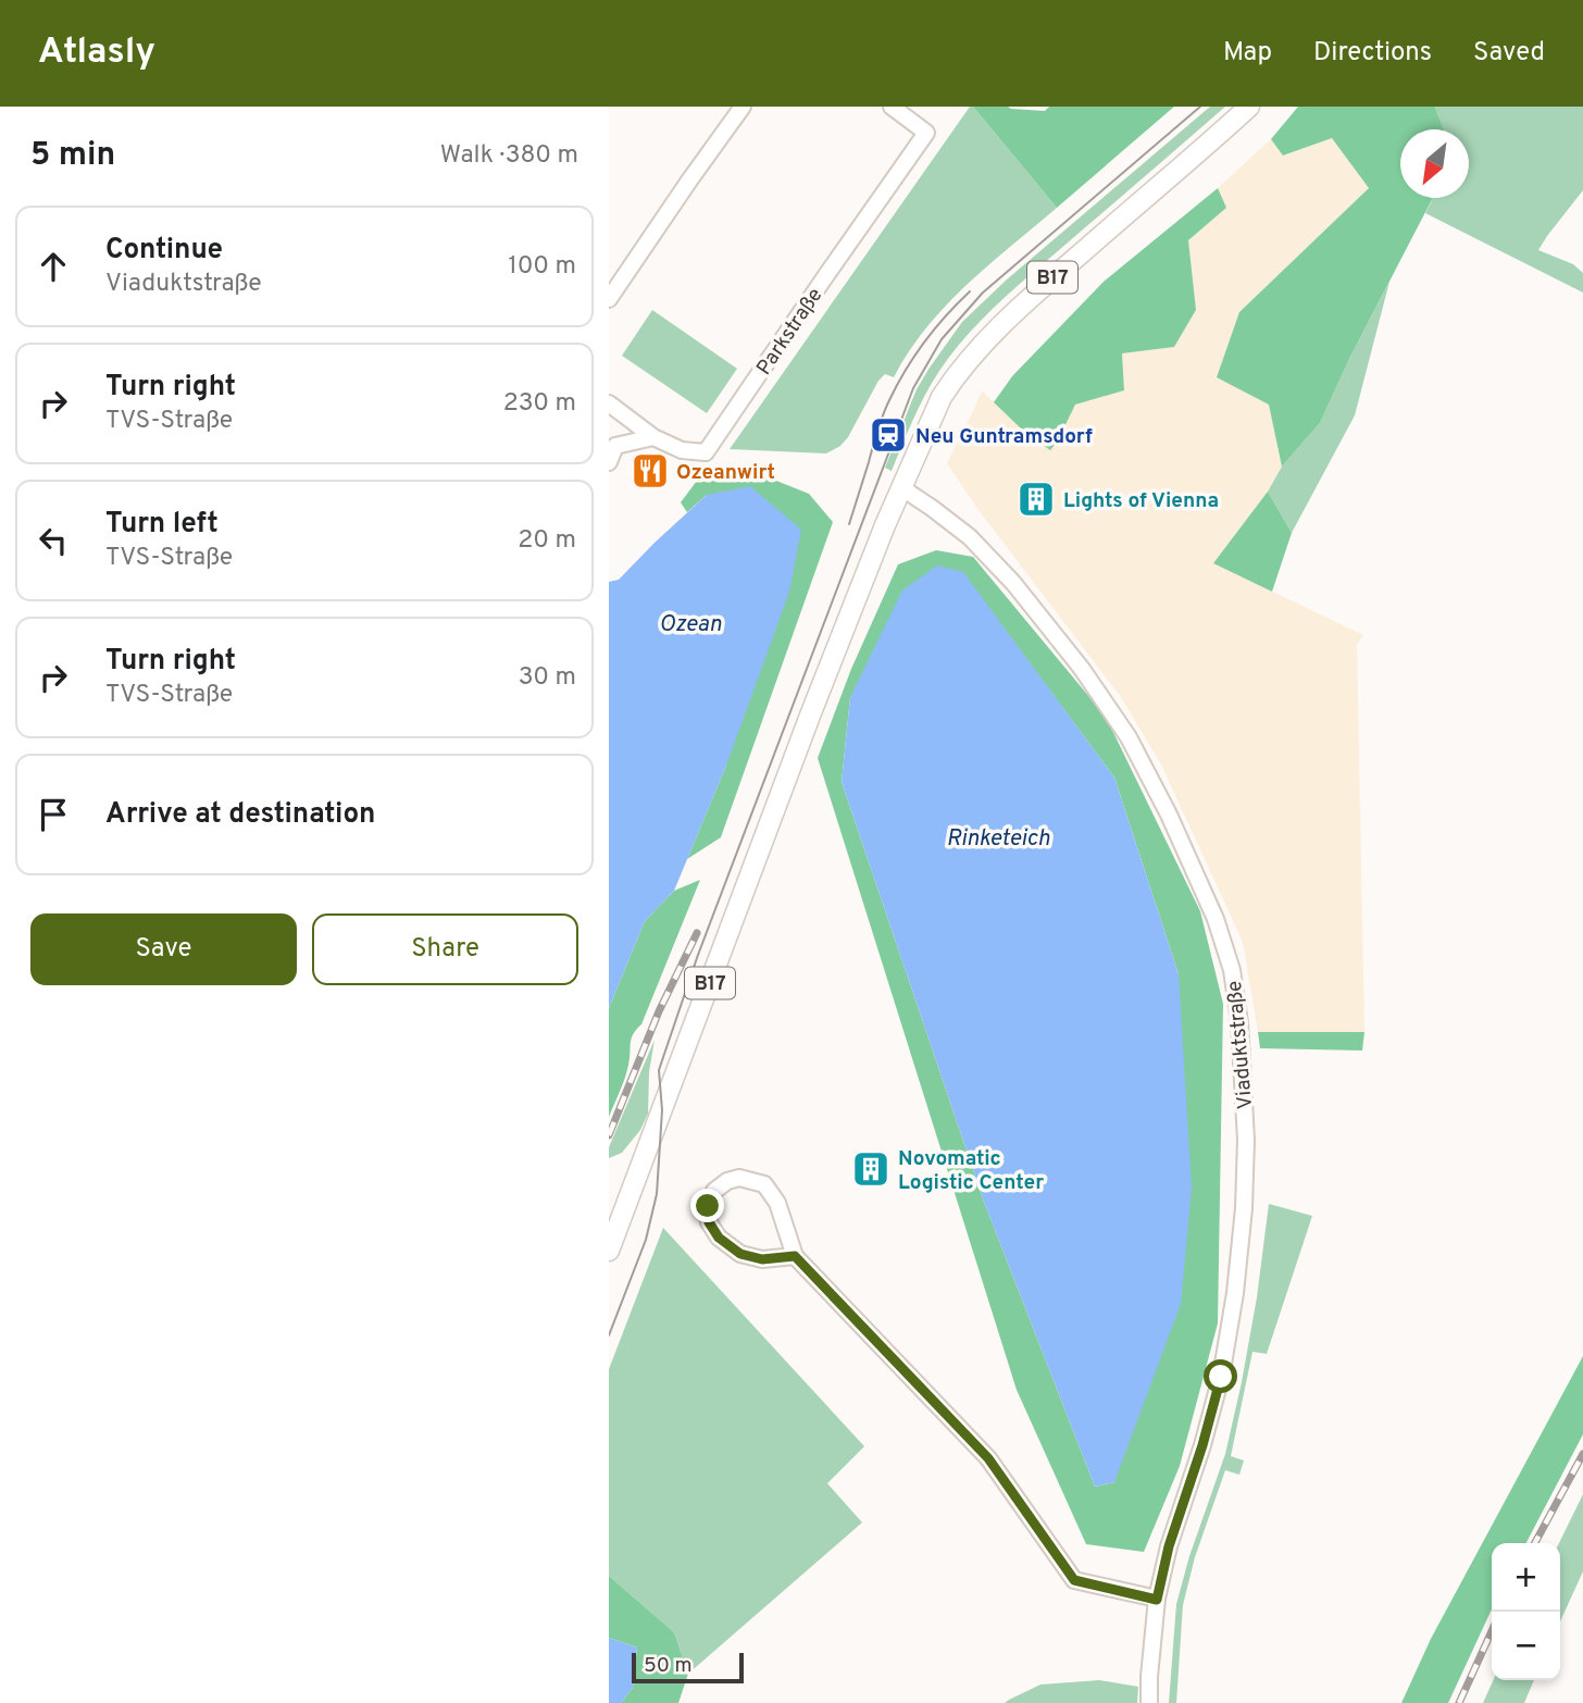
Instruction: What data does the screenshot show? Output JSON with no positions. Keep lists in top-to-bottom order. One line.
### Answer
{"streets":{"main road":["B17"],"street":["Parkstraße","Viaduktstraße"]},"crossings":[["B17","Viaduktstraße"]],"water":["Ozean","Rinketeich"],"places":{"station":["Neu Guntramsdorf"],"restaurant":["Ozeanwirt"],"building":["Lights of Vienna","Novomatic Logistic Center"]},"scale_bar":"50 m","north":"bottom left","page":{"header":"Atlasly","nav":["Map","Directions","Saved"],"heading":["5 min","Walk · 380 m"],"list":[["Continue","Viaduktstraße","100 m"],["Turn right","TVS-Straße","230 m"],["Turn left","TVS-Straße","20 m"],["Turn right","TVS-Straße","30 m"],"Arrive at destination"],"buttons":["Save","Share"],"map_buttons":["+","−"],"scale":"50 m"}}
